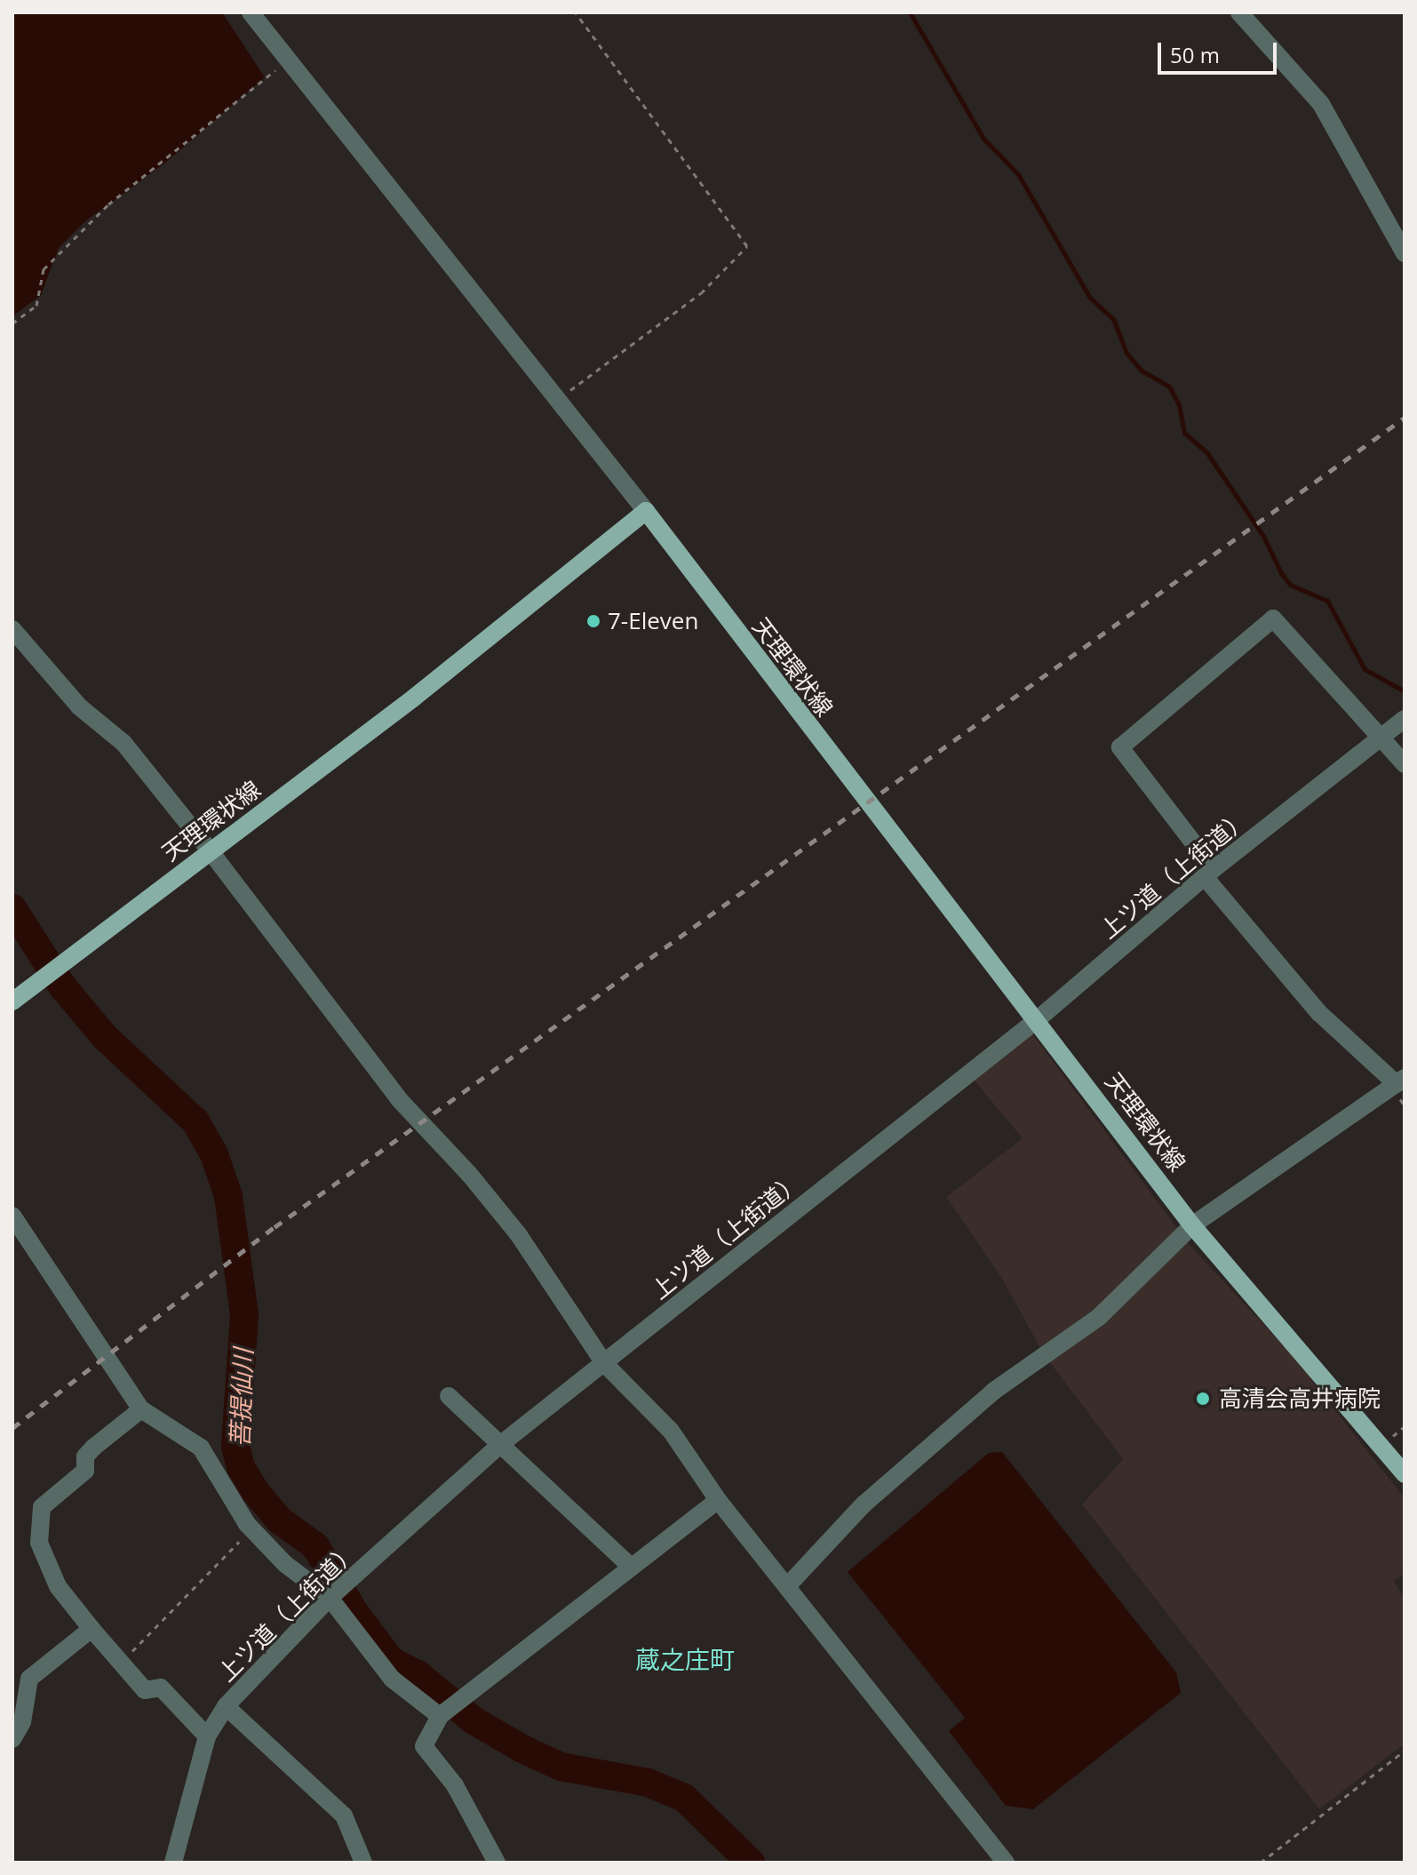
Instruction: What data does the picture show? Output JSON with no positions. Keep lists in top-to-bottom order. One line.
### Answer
{"streets":{"main road":["天理環状線"],"street":["上ツ道（上街道）"]},"crossings":[["天理環状線","上ツ道（上街道）"]],"districts":["蔵之庄町"],"water":["菩提仙川"],"places":["7-Eleven","高清会高井病院"],"scale_bar":"50 m"}
